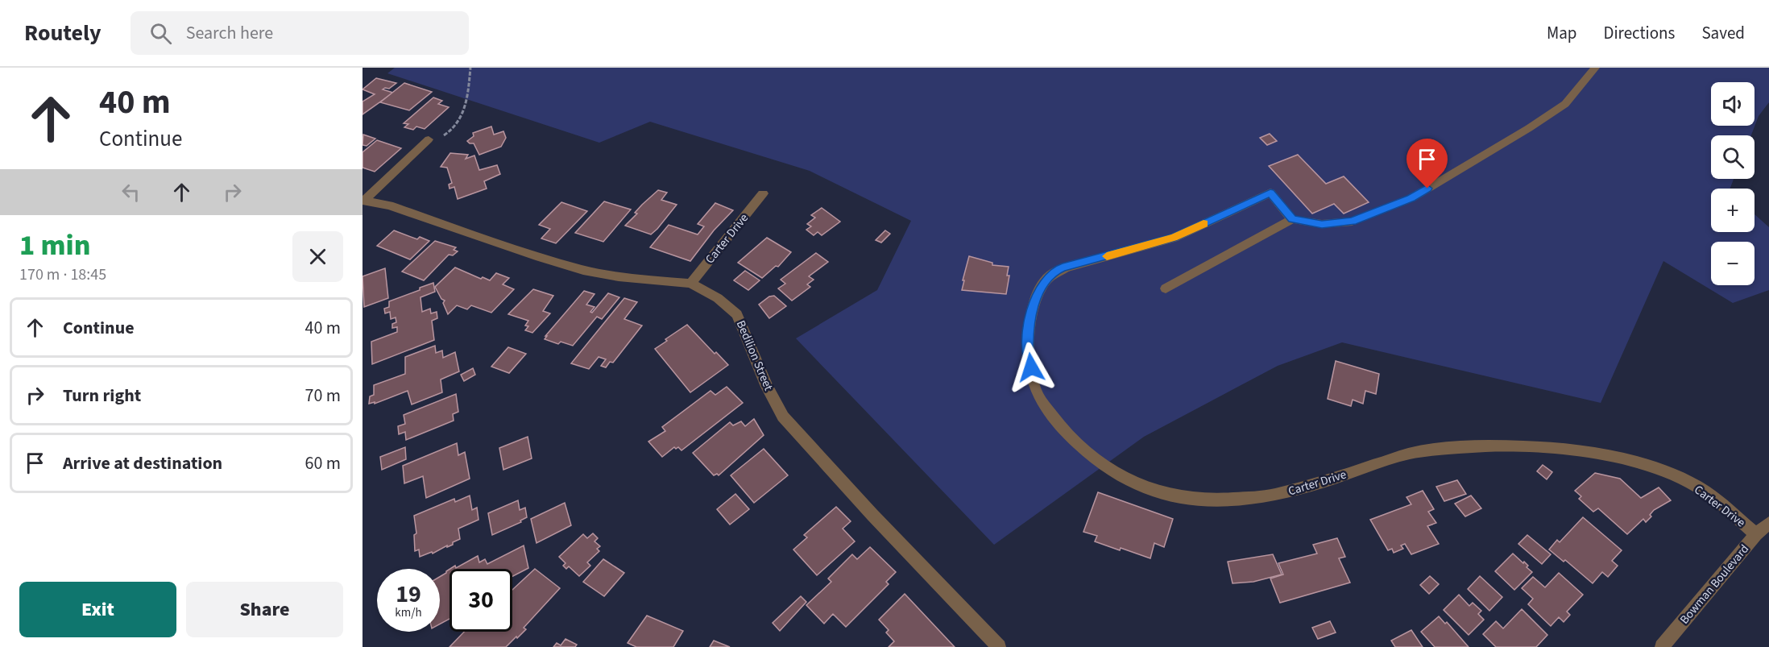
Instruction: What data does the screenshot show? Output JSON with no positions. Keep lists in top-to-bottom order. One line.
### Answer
{"streets":{"street":["Carter Drive","Bedilion Street","Bowman Boulevard"]},"crossings":[["Carter Drive","Bedilion Street"],["Carter Drive","Bowman Boulevard"]],"page":{"header":"Routely","search":"Search here","nav":["Map","Directions","Saved"],"turn":["40 m","Continue"],"map_buttons":["+","−"],"heading":["1 min","170 m · 18:45"],"list":[{"name":"Continue","value":"40 m"},{"name":"Turn right","value":"70 m"},{"name":"Arrive at destination","value":"60 m"}],"speed":"19 km/h","limit":"30","buttons":["Exit","Share"]}}
